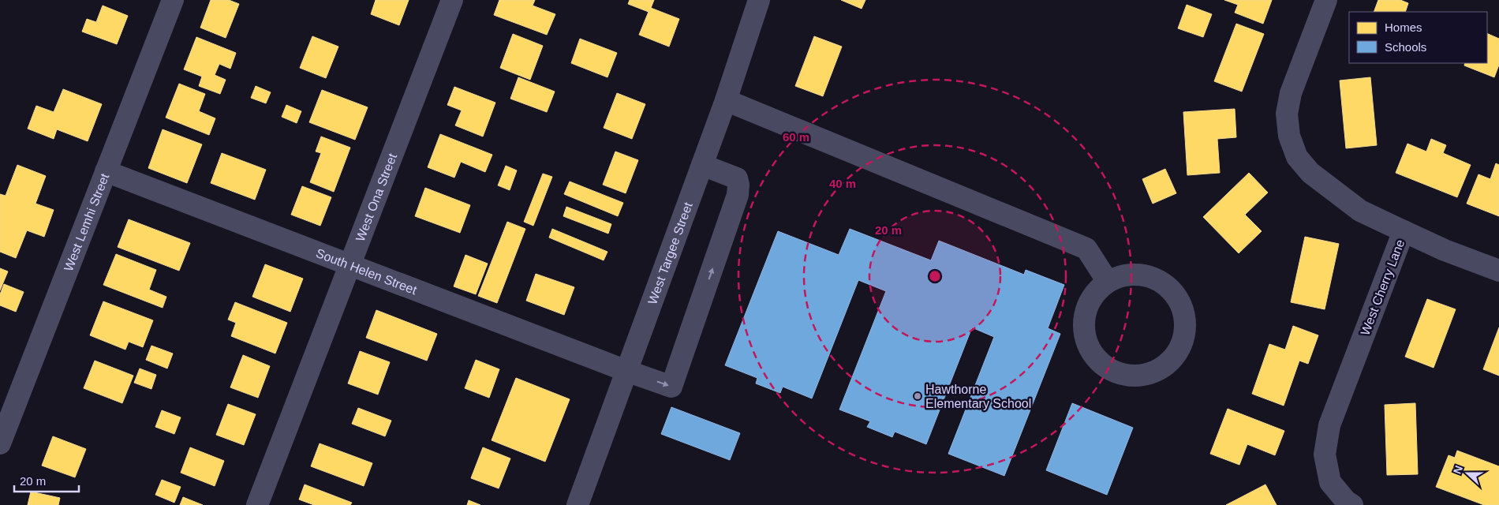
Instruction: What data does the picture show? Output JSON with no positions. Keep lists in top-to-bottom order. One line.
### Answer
{"streets":{"street":["West Ona Street","West Lemhi Street","West Targee Street","South Helen Street","West Cherry Lane"]},"crossings":[["West Ona Street","South Helen Street"],["West Lemhi Street","South Helen Street"],["West Targee Street","South Helen Street"]],"places":["Hawthorne Elementary School"],"legend":["Homes","Schools"],"scale_bar":"20 m","north":"left","rings":["60 m","40 m","20 m"]}
